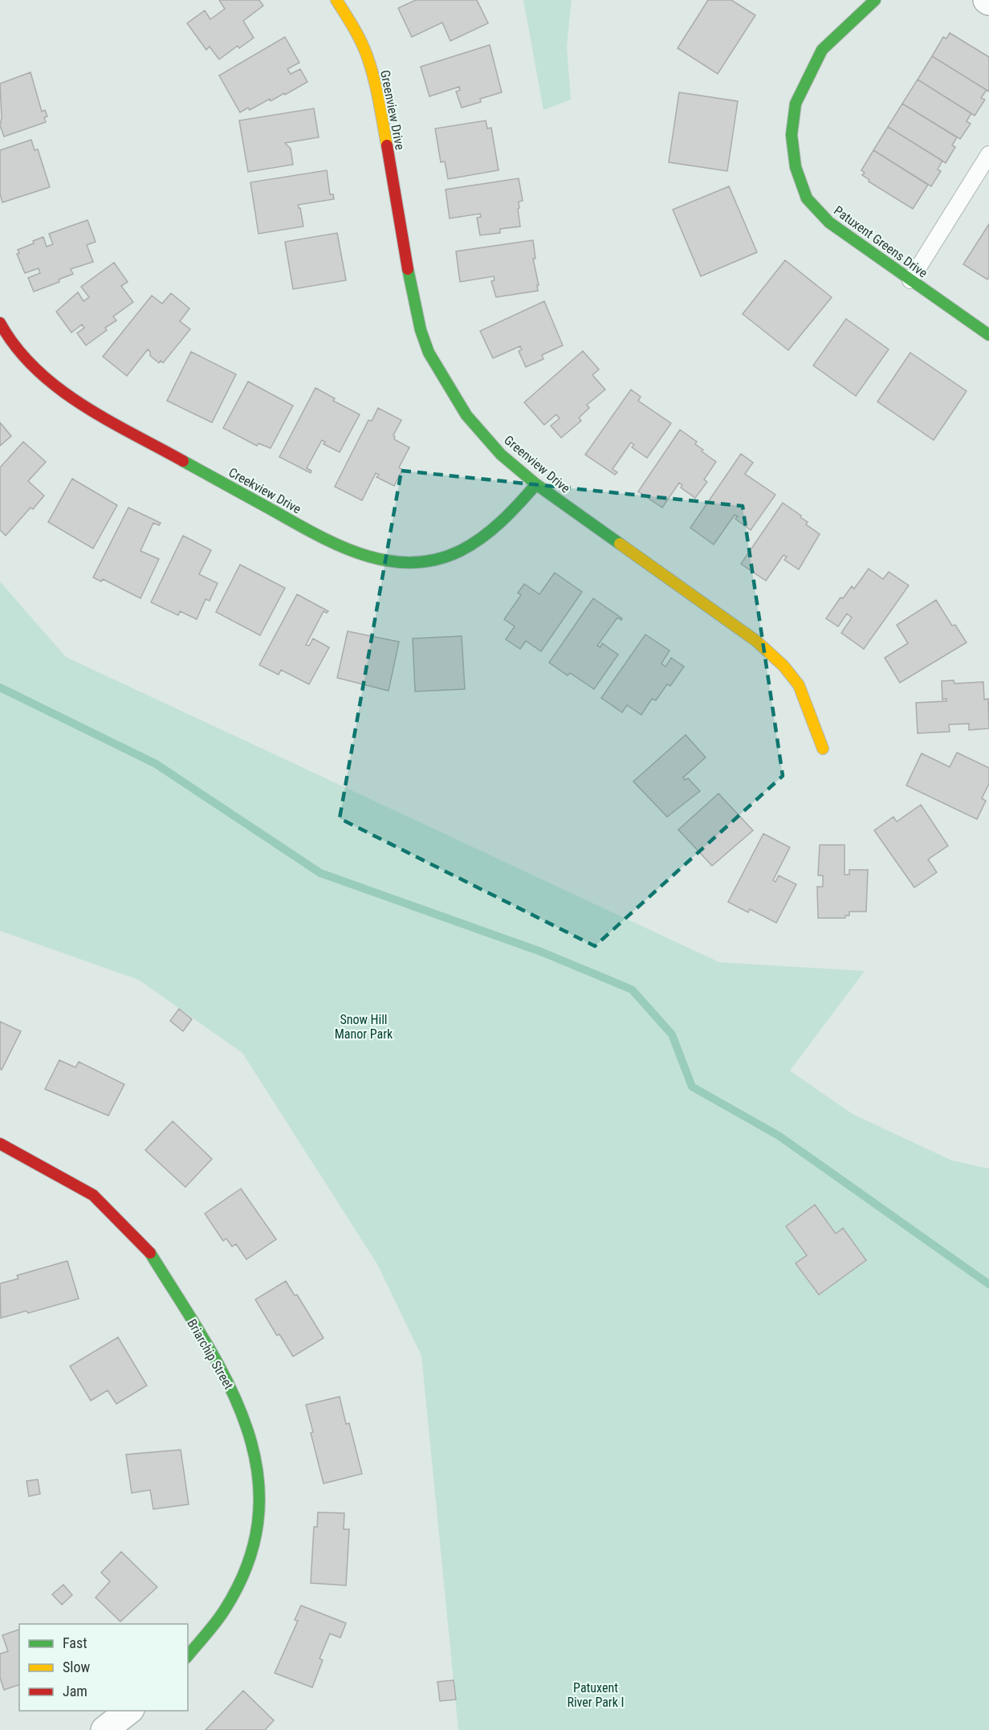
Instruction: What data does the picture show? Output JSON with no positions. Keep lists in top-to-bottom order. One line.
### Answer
{"streets":{"street":["Greenview Drive","Patuxent Greens Drive","Creekview Drive","Briarchip Street"]},"crossings":[["Greenview Drive","Creekview Drive"]],"parks":["Snow Hill Manor Park","Patuxent River Park I"],"legend":["Fast","Slow","Jam"]}
